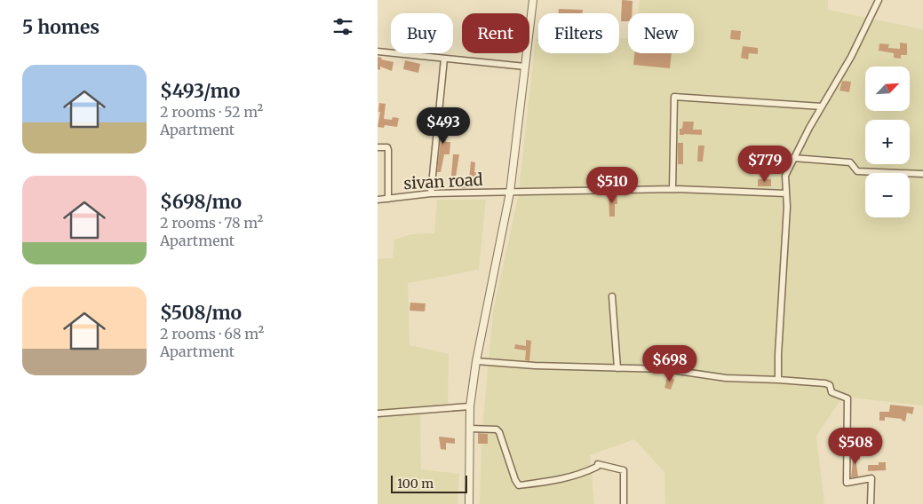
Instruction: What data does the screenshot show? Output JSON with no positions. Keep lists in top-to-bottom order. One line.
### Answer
{"streets":{"street":["sivan road"]},"scale_bar":"100 m","north":"top right","page":{"heading":"5 homes","chip":["Buy","Rent","Filters","New"],"list":[{"name":"$493/mo","note":"2 rooms · 52 m² · Apartment"},{"name":"$698/mo","note":"2 rooms · 78 m² · Apartment"},{"name":"$508/mo","note":"2 rooms · 68 m² · Apartment"}],"map_buttons":["+","−"],"price":["$493","$779","$510","$698","$508"],"scale":"100 m"}}
